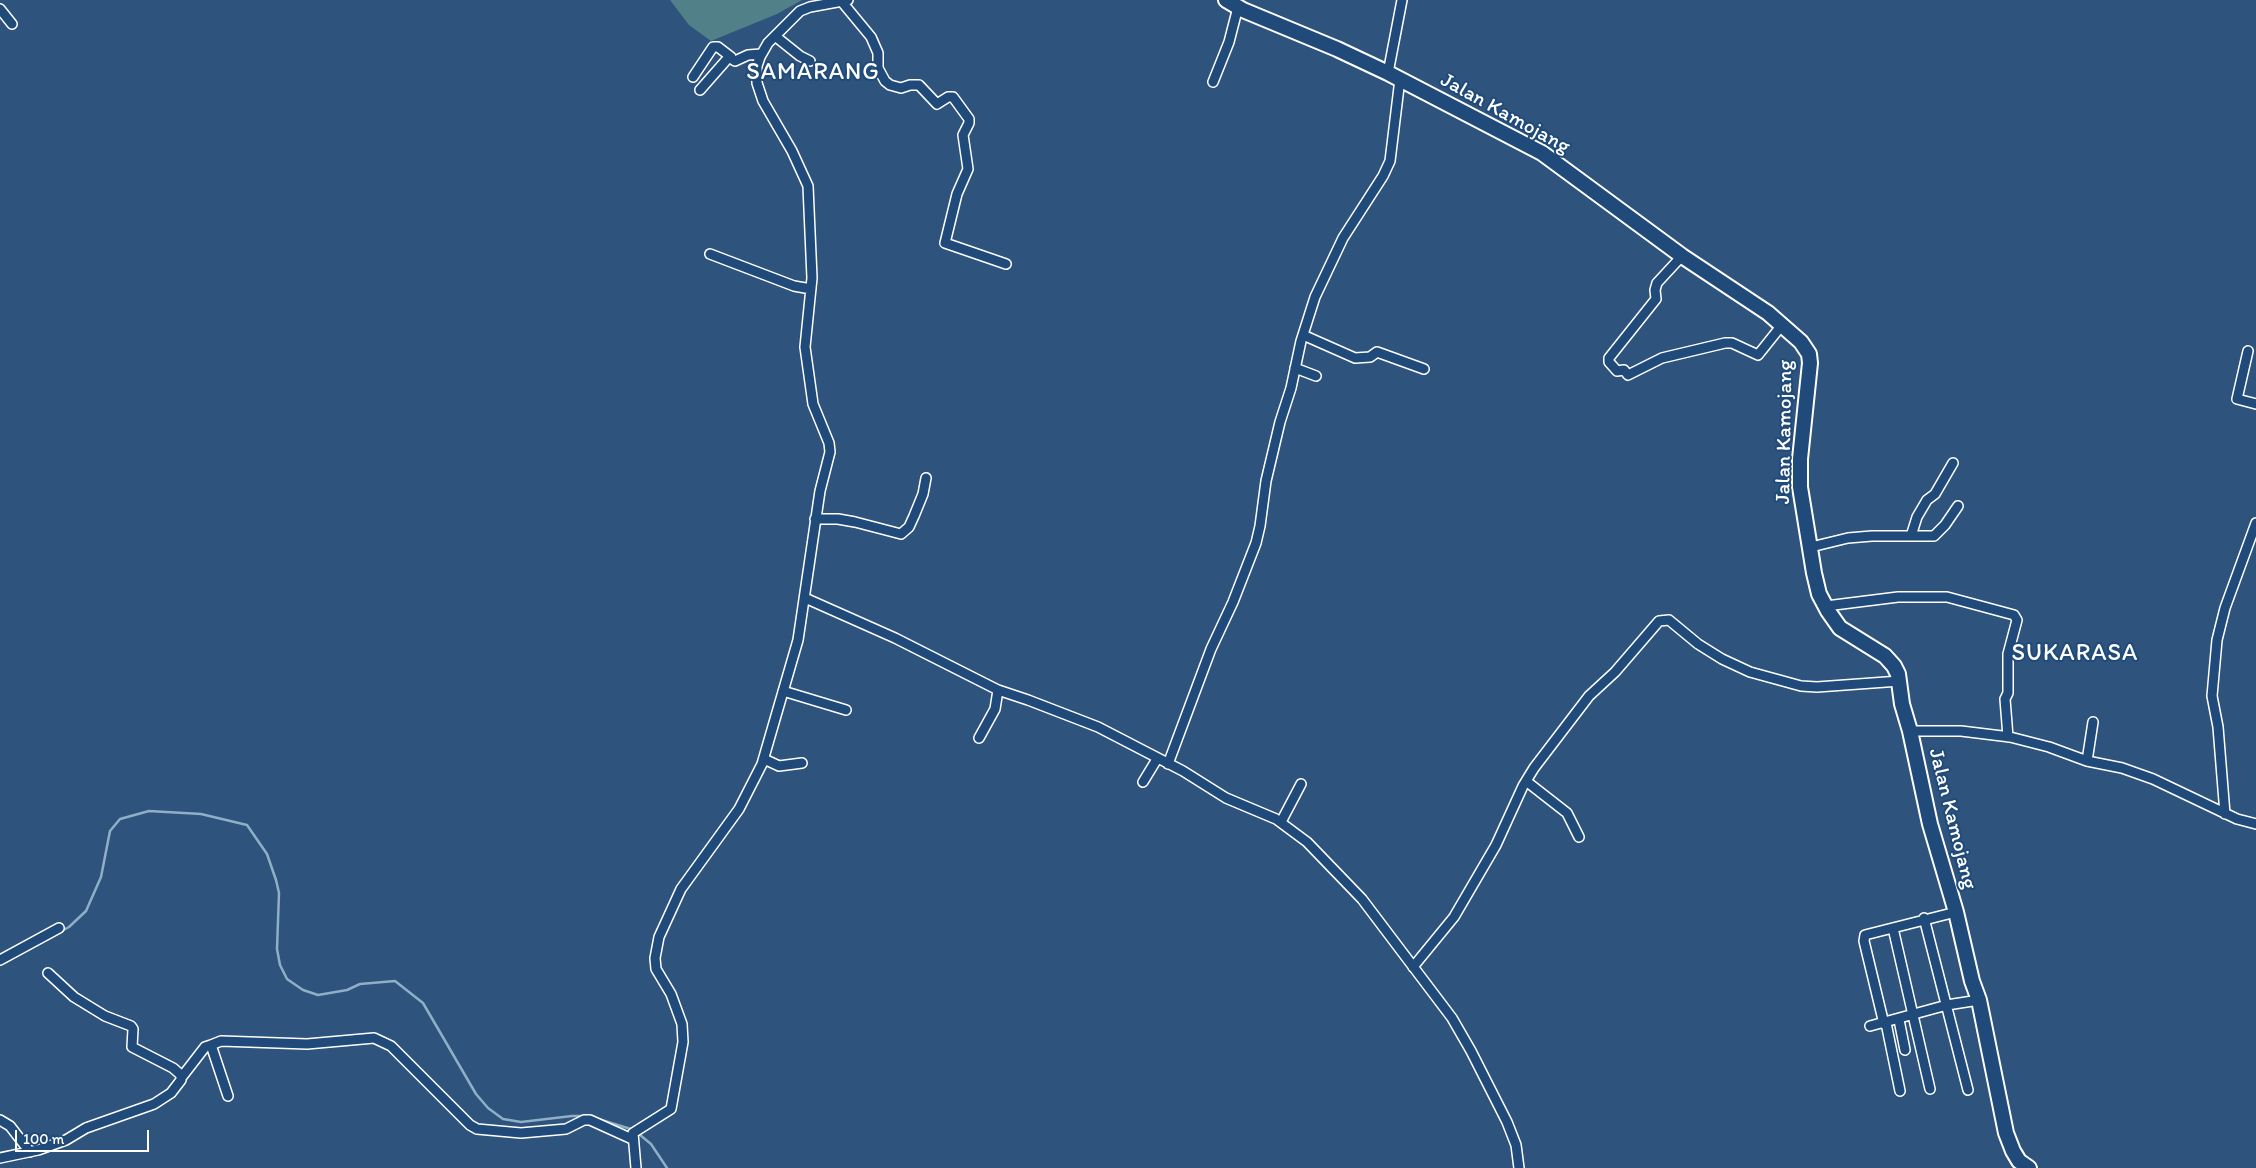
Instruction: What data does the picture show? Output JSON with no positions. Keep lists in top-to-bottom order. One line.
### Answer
{"streets":{"main road":["Jalan Kamojang"]},"districts":["SAMARANG","SUKARASA"],"scale_bar":"100 m"}
